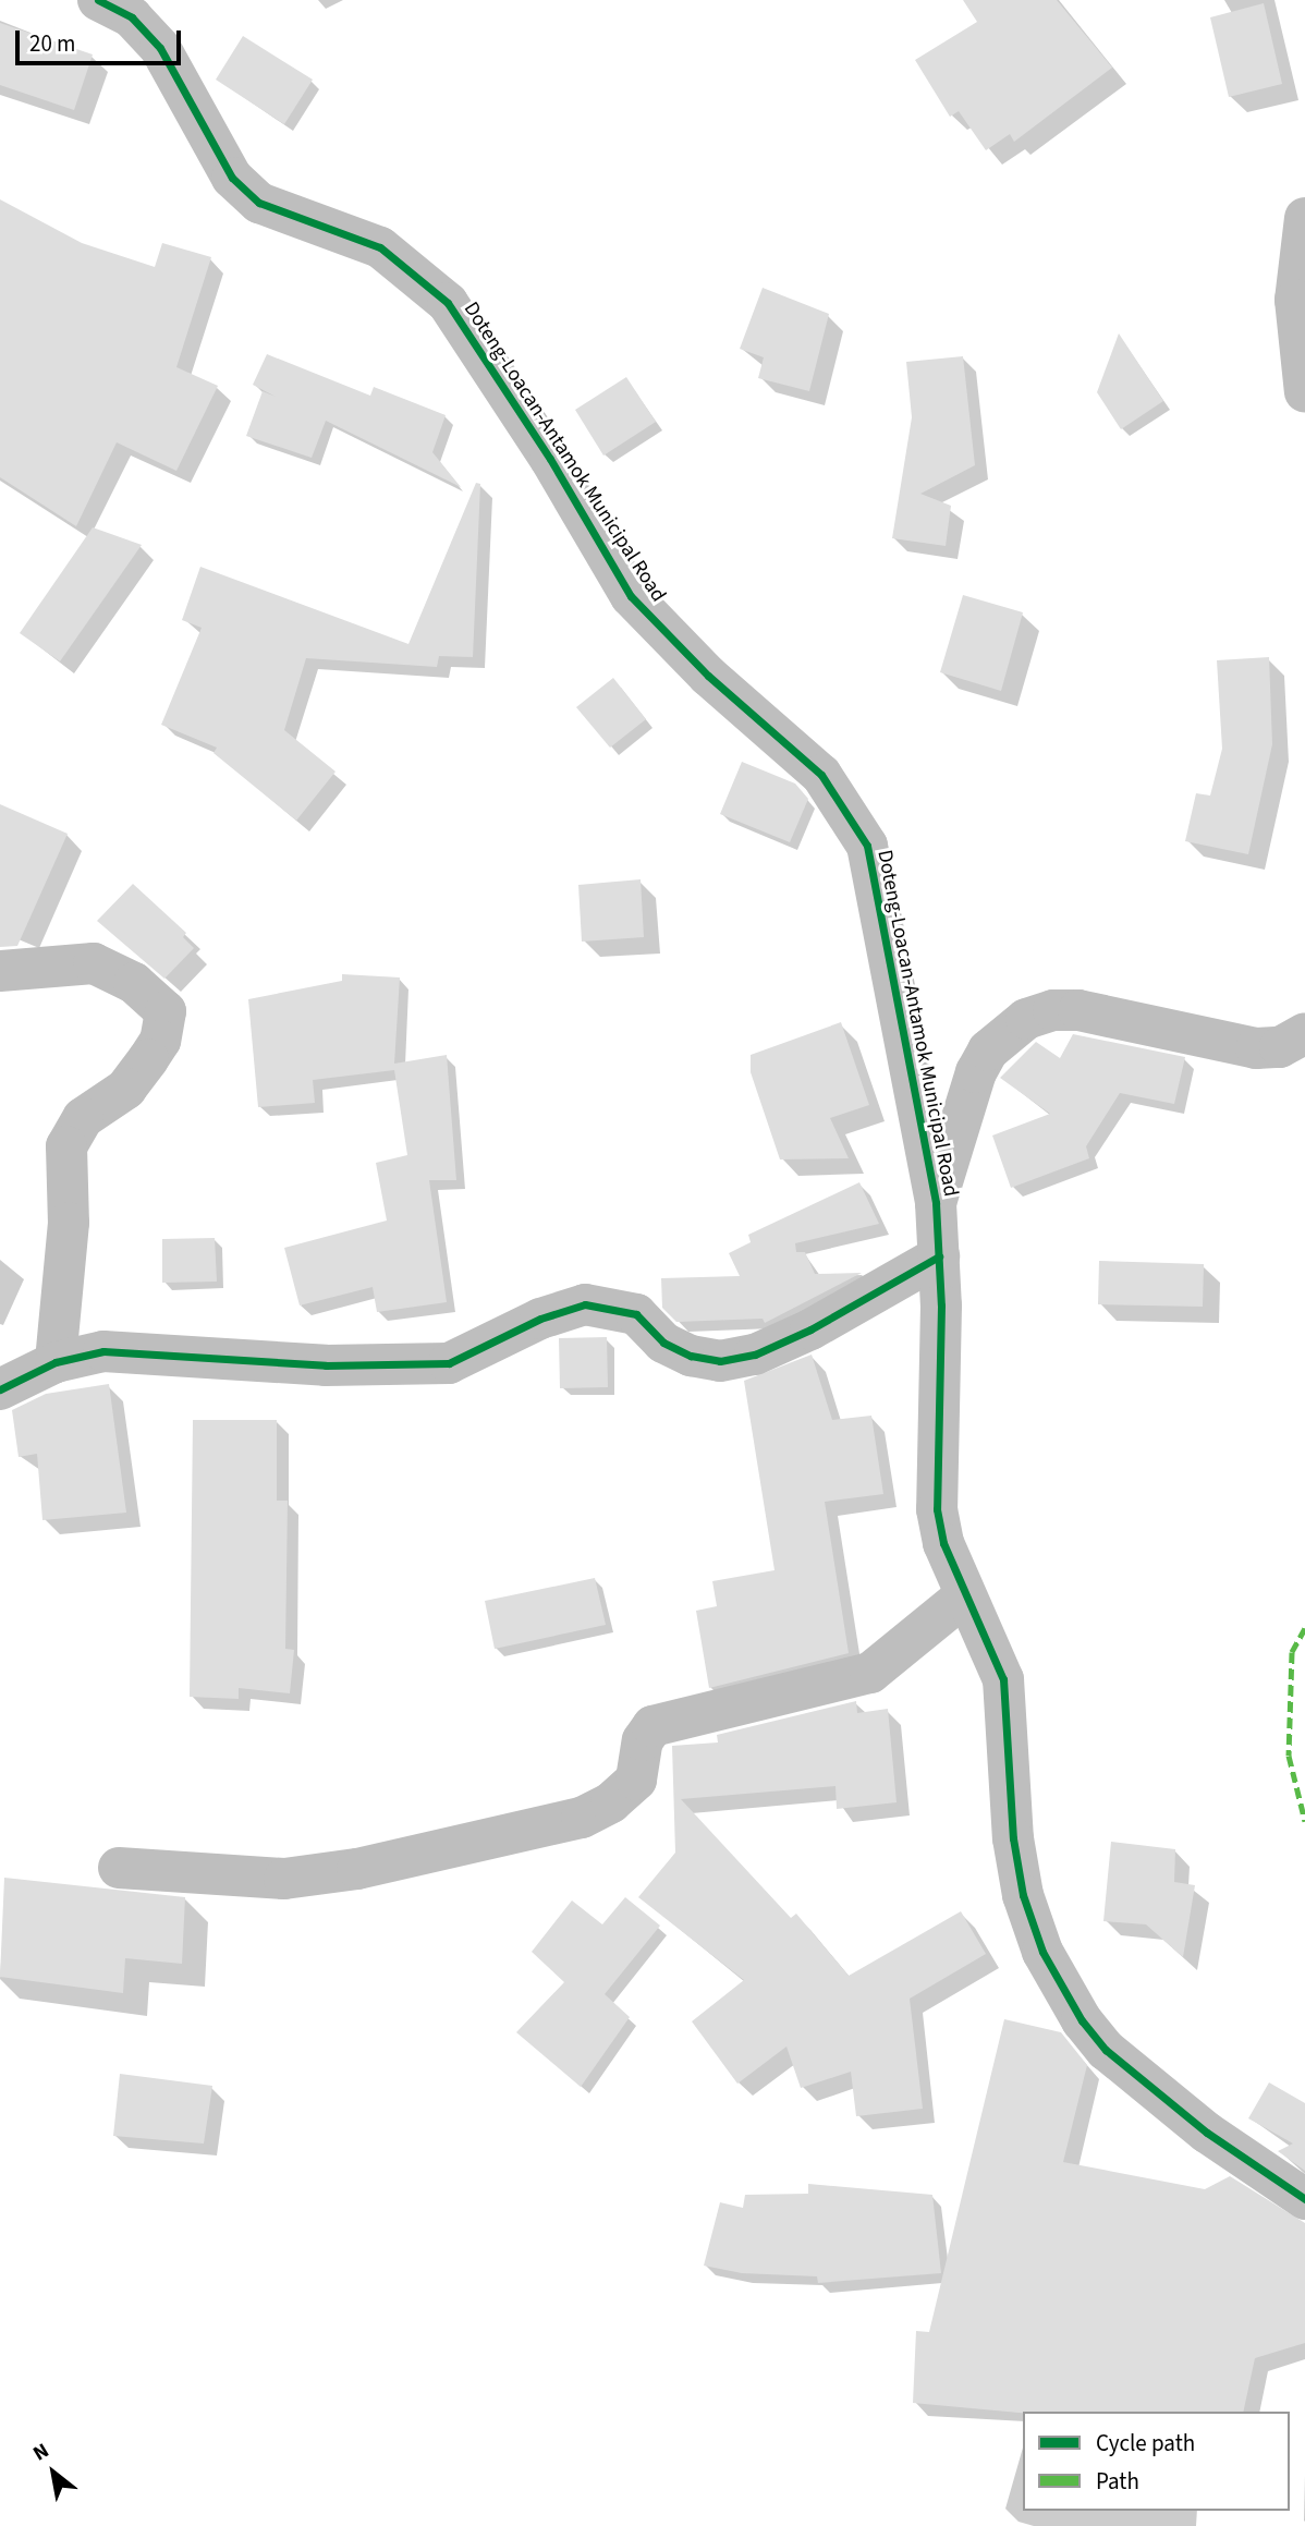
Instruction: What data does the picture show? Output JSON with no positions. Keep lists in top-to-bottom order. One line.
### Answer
{"streets":{"street":["Doteng-Loacan-Antamok Municipal Road"]},"legend":["Cycle path","Path"],"scale_bar":"20 m","north":"top left"}
